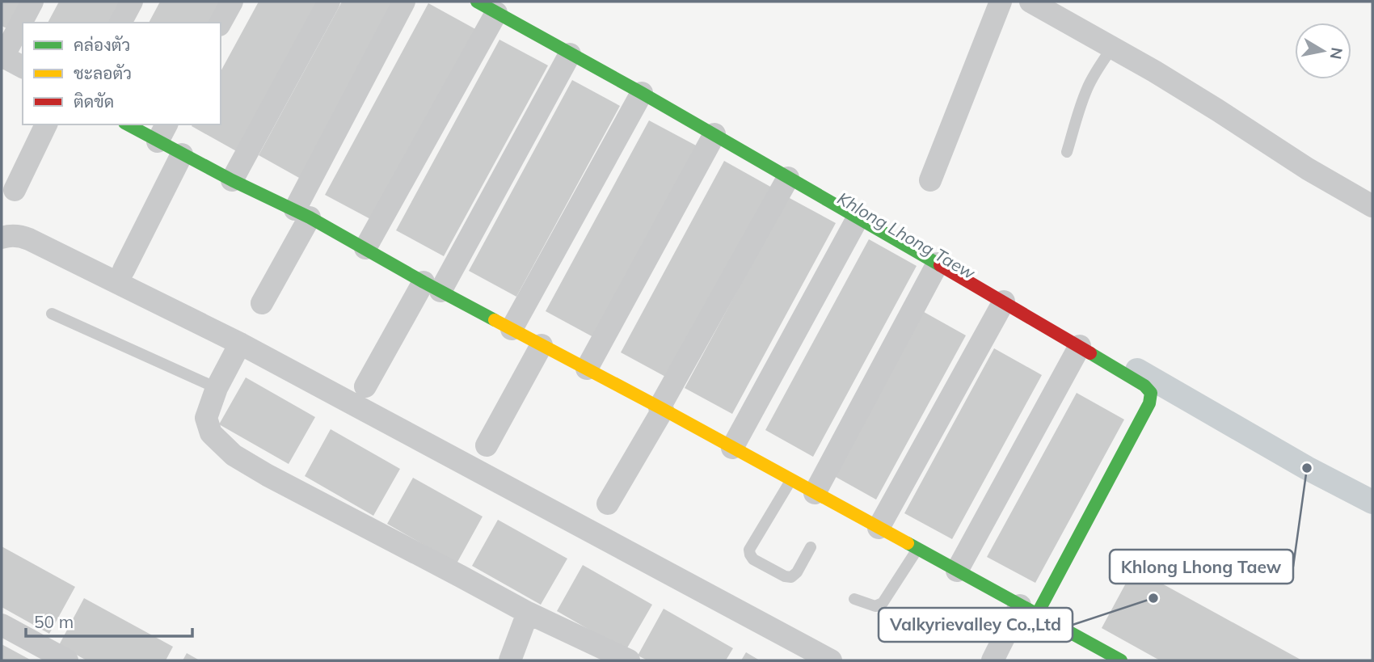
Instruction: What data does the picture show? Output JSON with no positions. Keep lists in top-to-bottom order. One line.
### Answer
{"water":["Khlong Lhong Taew"],"places":["Khlong Lhong Taew","Valkyrievalley Co.,Ltd"],"legend":["คล่องตัว","ชะลอตัว","ติดขัด"],"scale_bar":"50 m","north":"right"}
